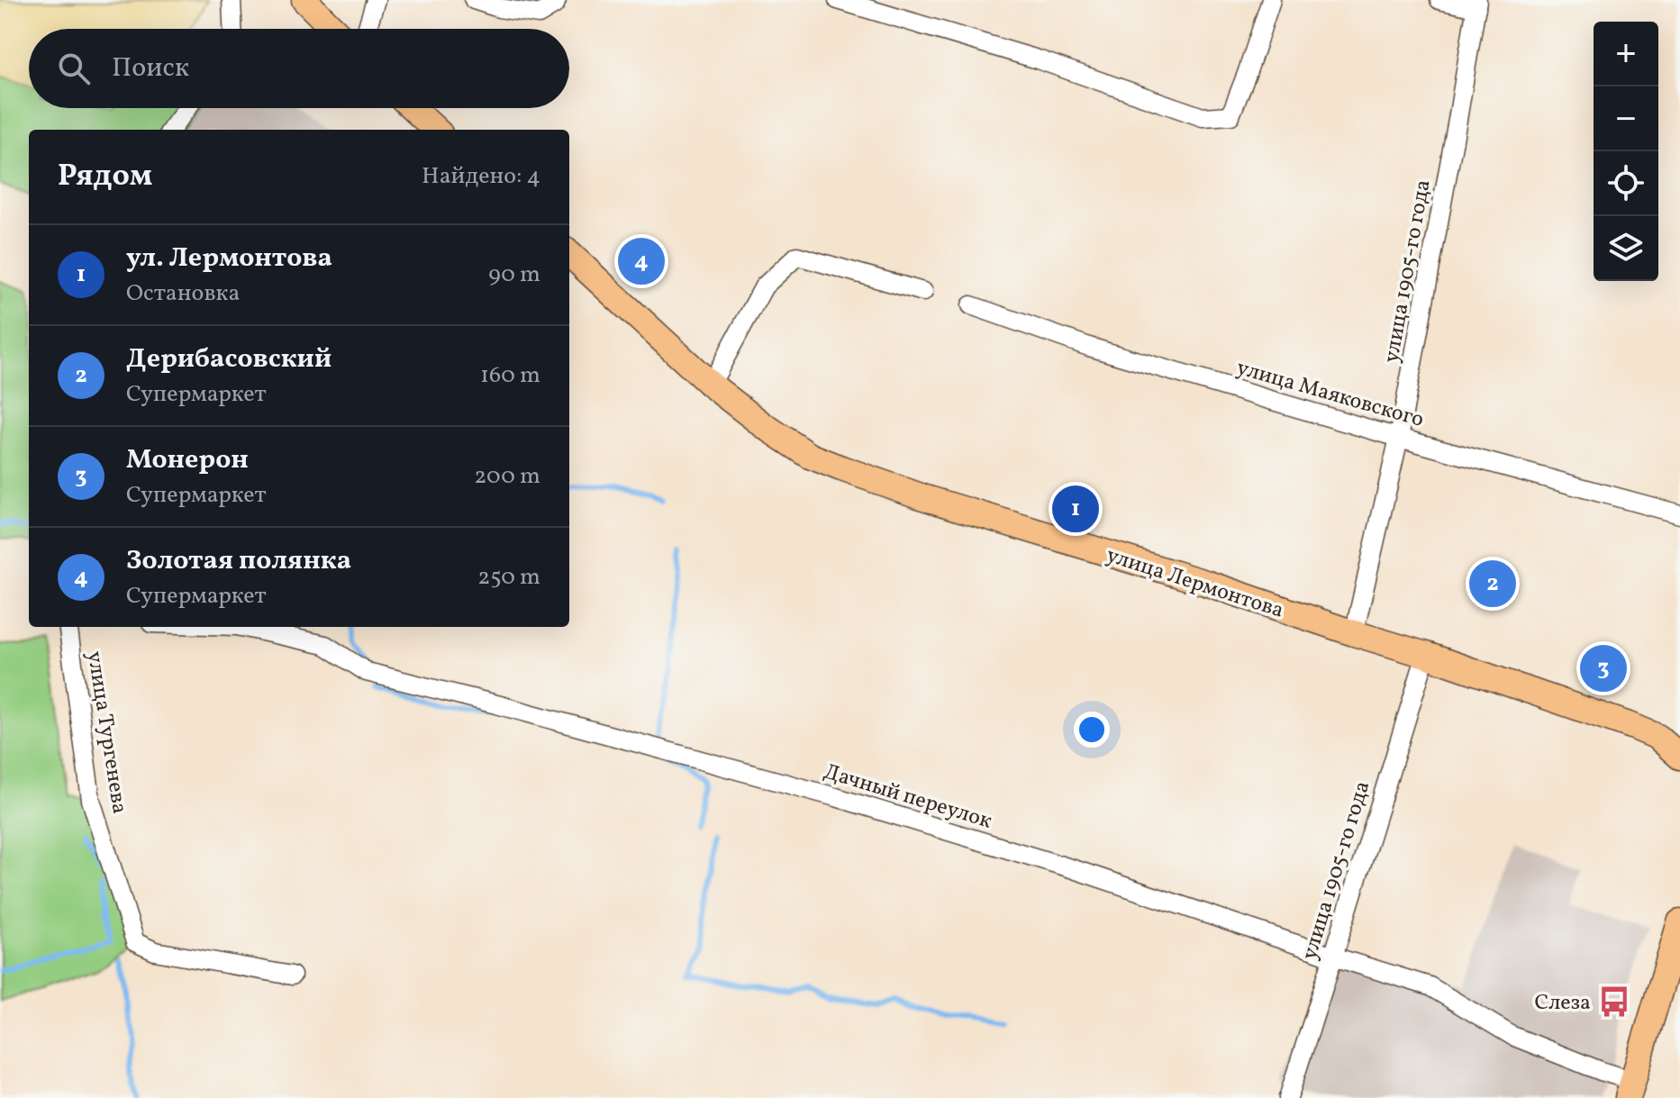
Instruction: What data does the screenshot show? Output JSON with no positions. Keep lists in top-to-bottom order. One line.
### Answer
{"streets":{"highway":["улица Лермонтова"],"street":["улица 1905-го года","улица Маяковского","улица Тургенева","Дачный переулок"]},"crossings":[["улица 1905-го года","улица Маяковского"],["улица 1905-го года","улица Лермонтова"],["улица 1905-го года","Дачный переулок"]],"places":{"bus stop":["Слеза"]},"page":{"map_buttons":["+","−"],"search":"Поиск","heading":["Рядом","Найдено: 4"],"list":[{"mark":"1","name":"ул. Лермонтова","note":"Остановка","value":"90 m"},{"mark":"2","name":"Дерибасовский","note":"Супермаркет","value":"160 m"},{"mark":"3","name":"Монерон","note":"Супермаркет","value":"200 m"},{"mark":"4","name":"Золотая полянка","note":"Супермаркет","value":"250 m"}],"pins":["4","1","2","3"]}}
